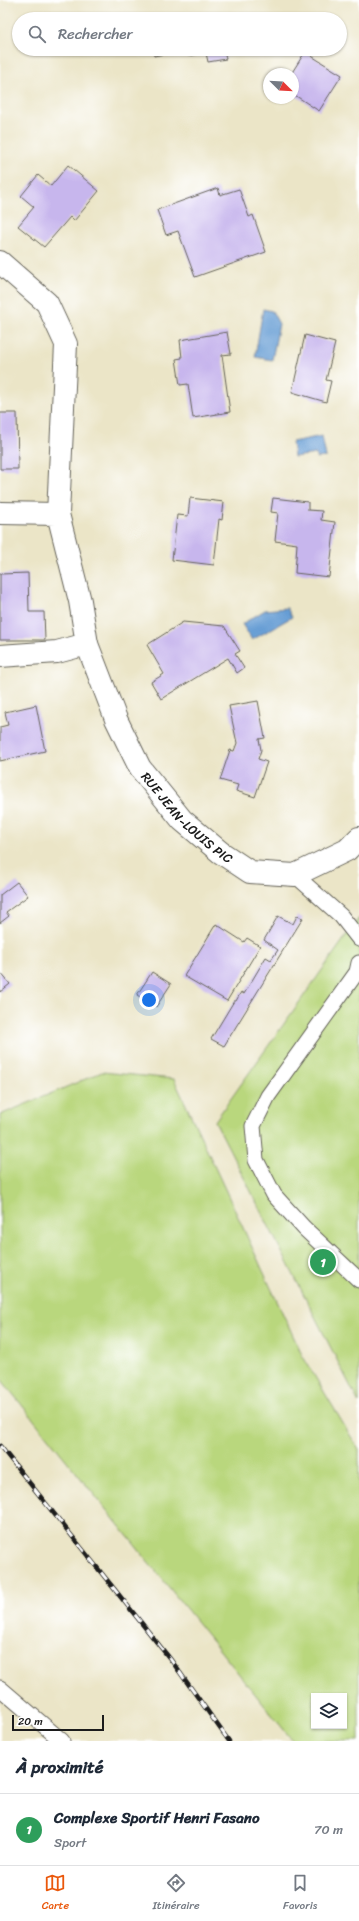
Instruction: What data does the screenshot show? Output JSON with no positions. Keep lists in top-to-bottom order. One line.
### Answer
{"streets":{"street":["RUE JEAN-LOUIS PIC"]},"scale_bar":"20 m","north":"bottom right","page":{"search":"Rechercher","pins":"1","scale":"20 m","heading":"À proximité","list":[{"mark":"1","name":"Complexe Sportif Henri Fasano","note":"Sport","value":"70 m"}],"nav":["Carte","Itinéraire","Favoris"]}}
